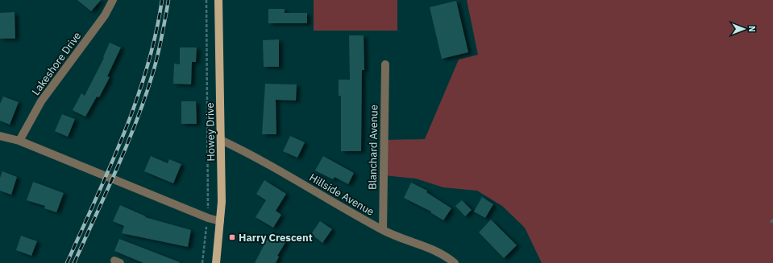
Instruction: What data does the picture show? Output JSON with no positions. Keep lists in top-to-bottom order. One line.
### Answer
{"streets":{"main road":["Howey Drive"],"street":["Lakeshore Drive","Blanchard Avenue","Hillside Avenue"]},"crossings":[["Howey Drive","Hillside Avenue"],["Blanchard Avenue","Hillside Avenue"]],"places":{"transit":["Harry Crescent"]},"north":"right"}
